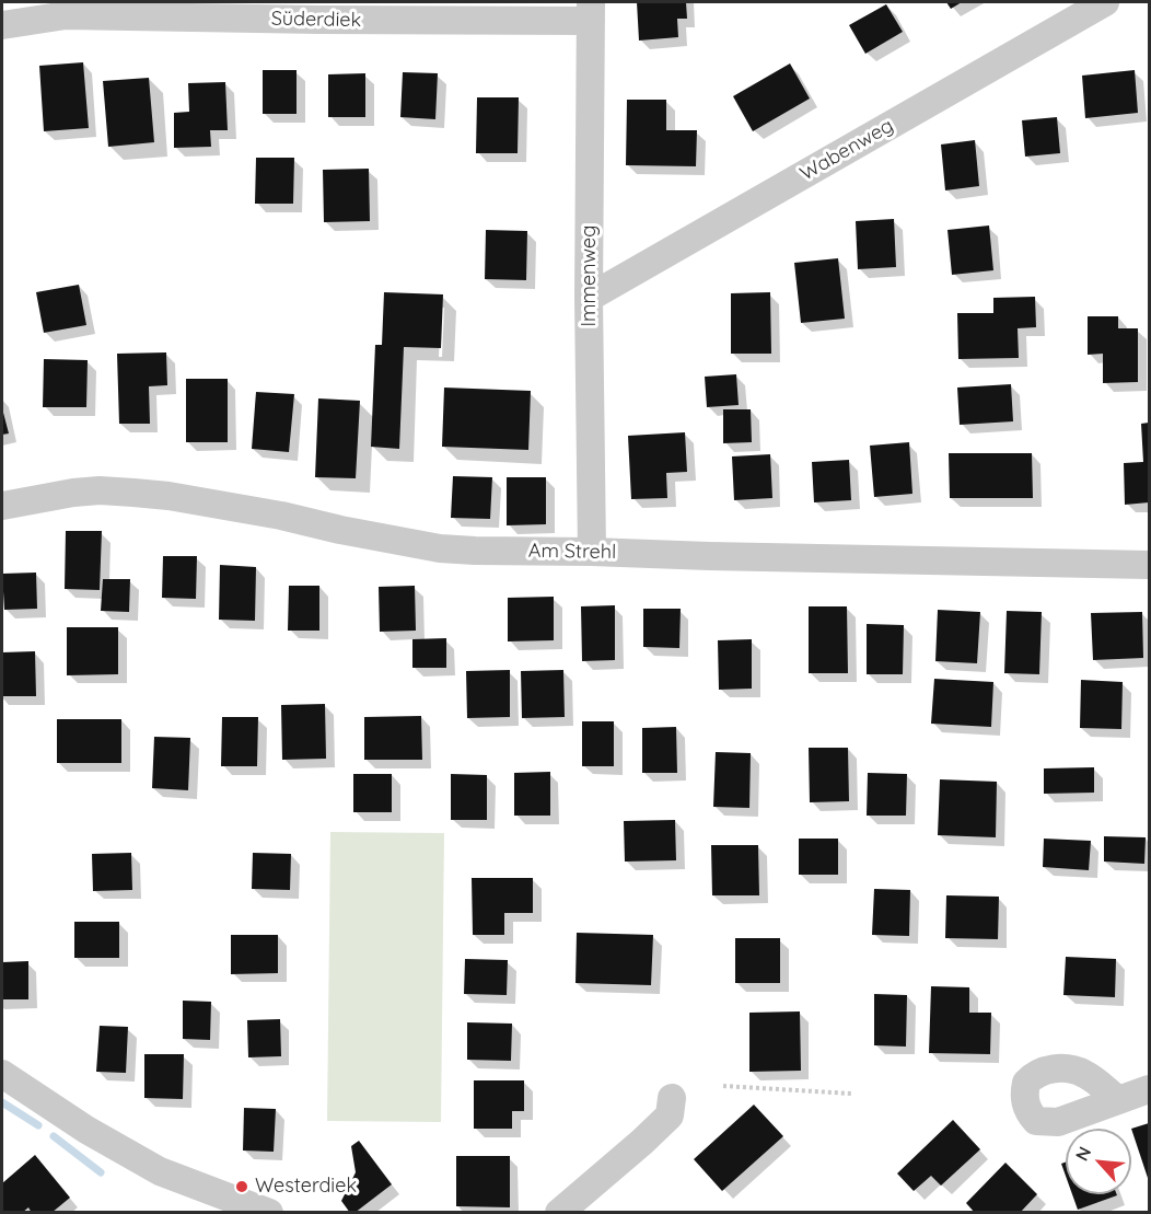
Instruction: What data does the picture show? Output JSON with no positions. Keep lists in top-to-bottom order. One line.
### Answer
{"streets":{"street":["Süderdiek","Wabenweg","Immenweg","Am Strehl"]},"crossings":[["Süderdiek","Immenweg"],["Wabenweg","Immenweg"],["Immenweg","Am Strehl"]],"places":["Westerdiek"],"north":"top left"}
